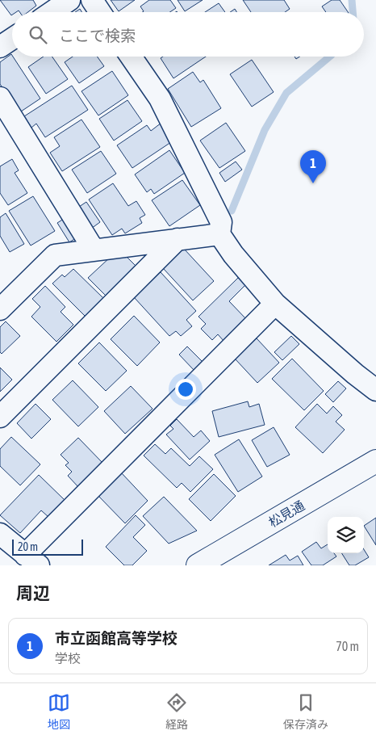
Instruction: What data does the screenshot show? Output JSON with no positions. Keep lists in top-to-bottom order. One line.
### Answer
{"streets":{"street":["松見通"]},"scale_bar":"20 m","page":{"search":"ここで検索","pins":"1","scale":"20 m","heading":"周辺","list":[{"mark":"1","name":"市立函館高等学校","note":"学校","value":"70 m"}],"nav":["地図","経路","保存済み"]}}
